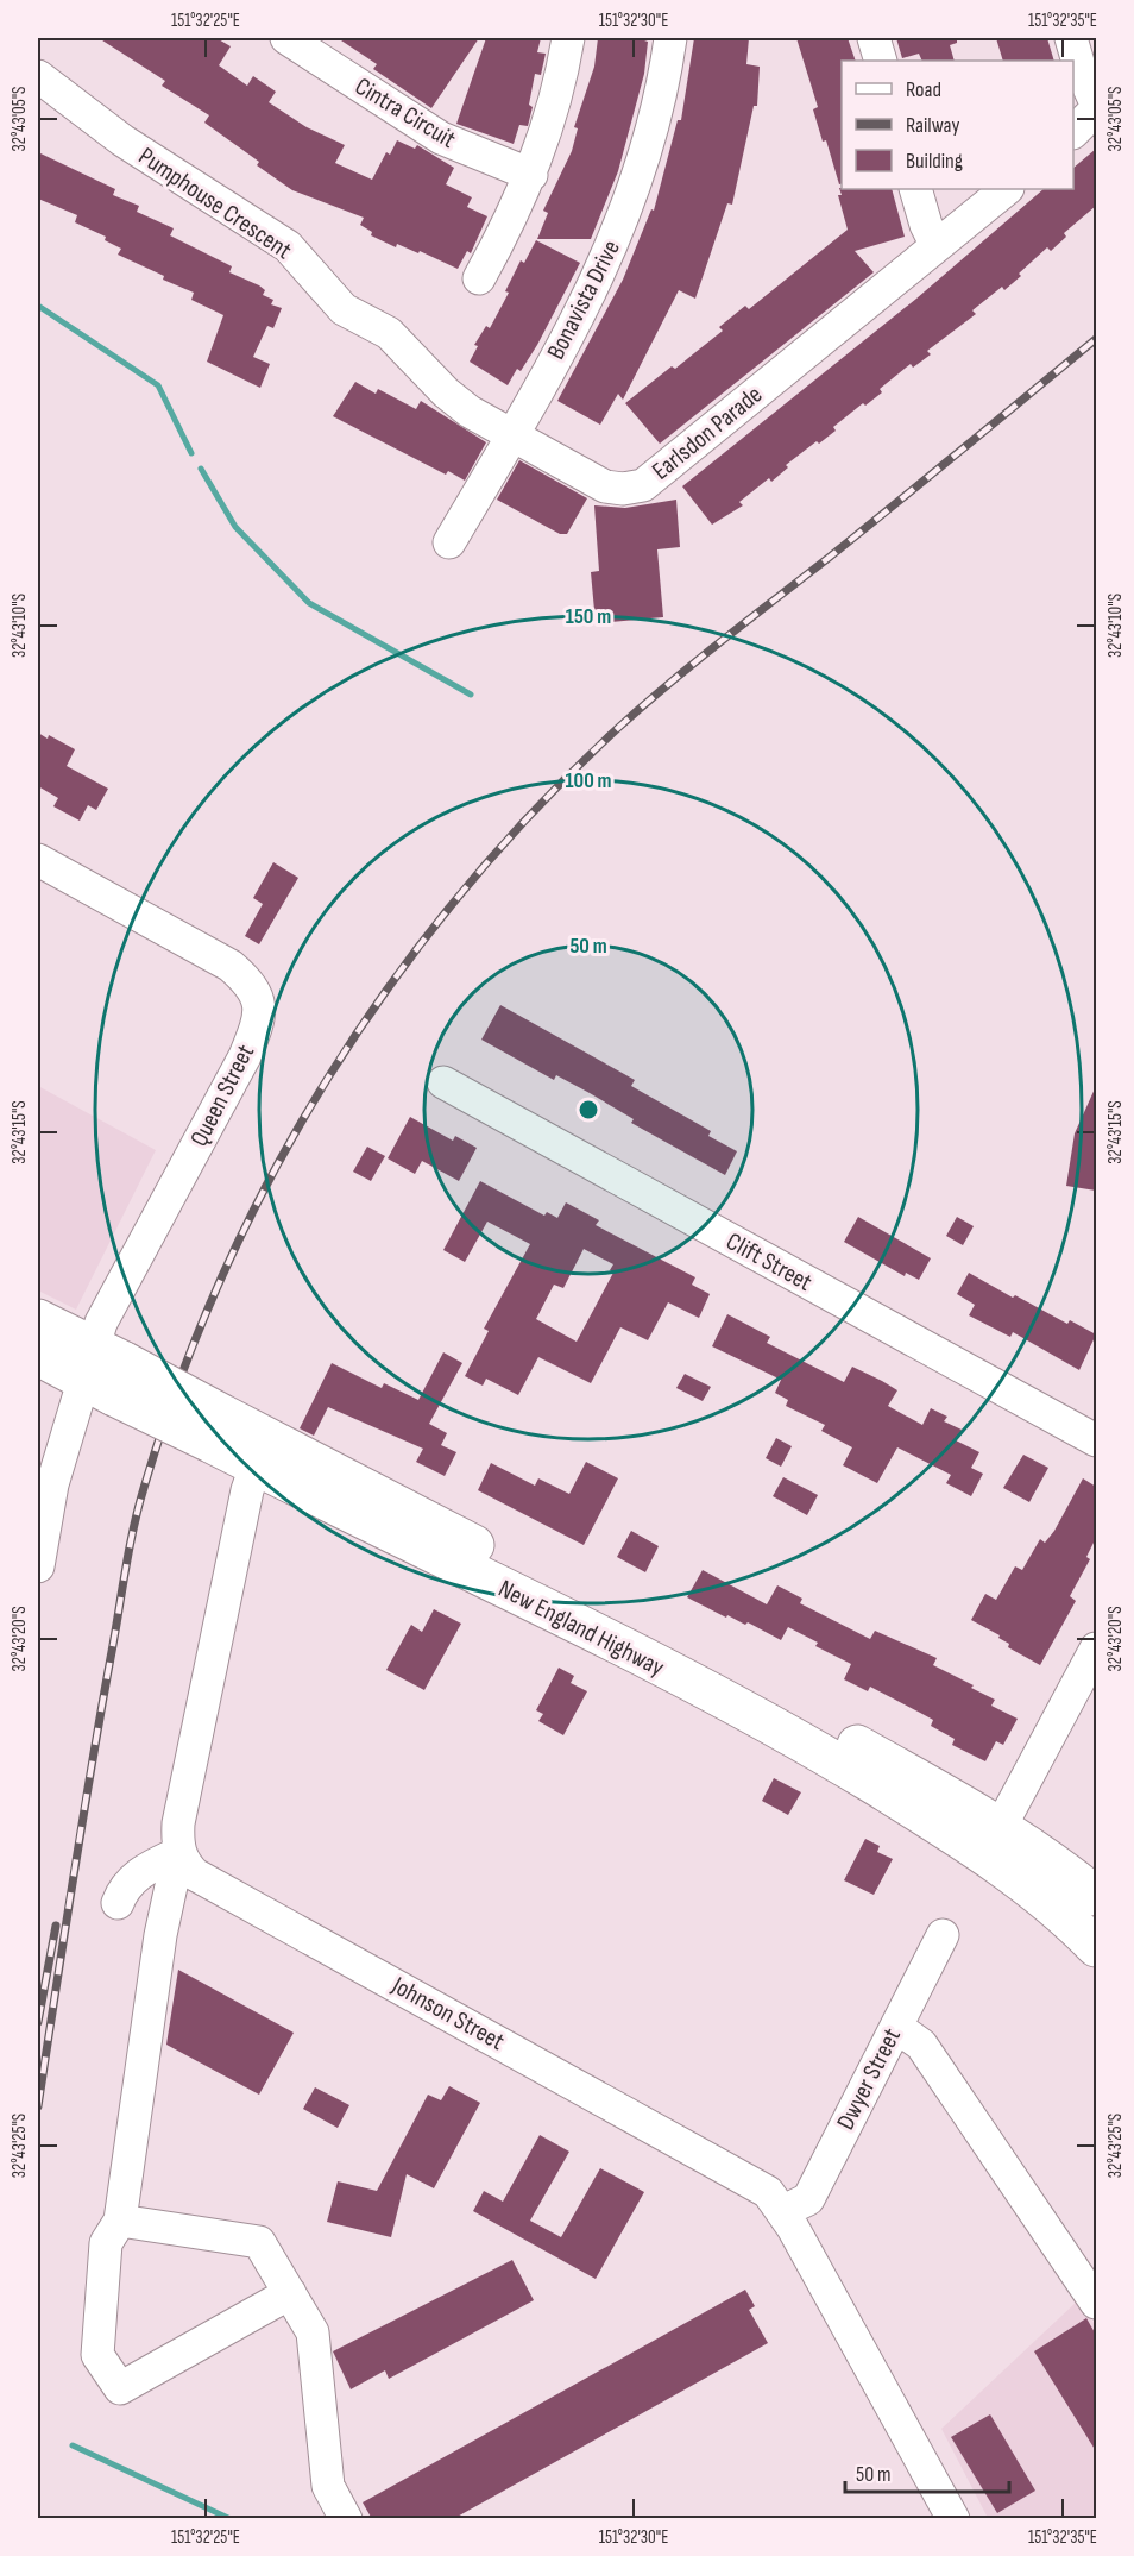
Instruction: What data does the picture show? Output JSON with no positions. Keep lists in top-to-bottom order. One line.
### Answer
{"streets":{"highway":["New England Highway"],"street":["Cintra Circuit","Pumphouse Crescent","Bonavista Drive","Earlsdon Parade","Queen Street","Clift Street","Johnson Street","Dwyer Street"]},"crossings":[["Pumphouse Crescent","Earlsdon Parade"],["Bonavista Drive","Earlsdon Parade"],["Queen Street","New England Highway"],["Johnson Street","Dwyer Street"]],"legend":["Road","Railway","Building"],"scale_bar":"50 m","coordinates":["151°32'25\"E","151°32'30\"E","151°32'35\"E","32°43'05\"S","32°43'10\"S","32°43'15\"S","32°43'20\"S","32°43'25\"S"],"rings":["150 m","100 m","50 m"]}
